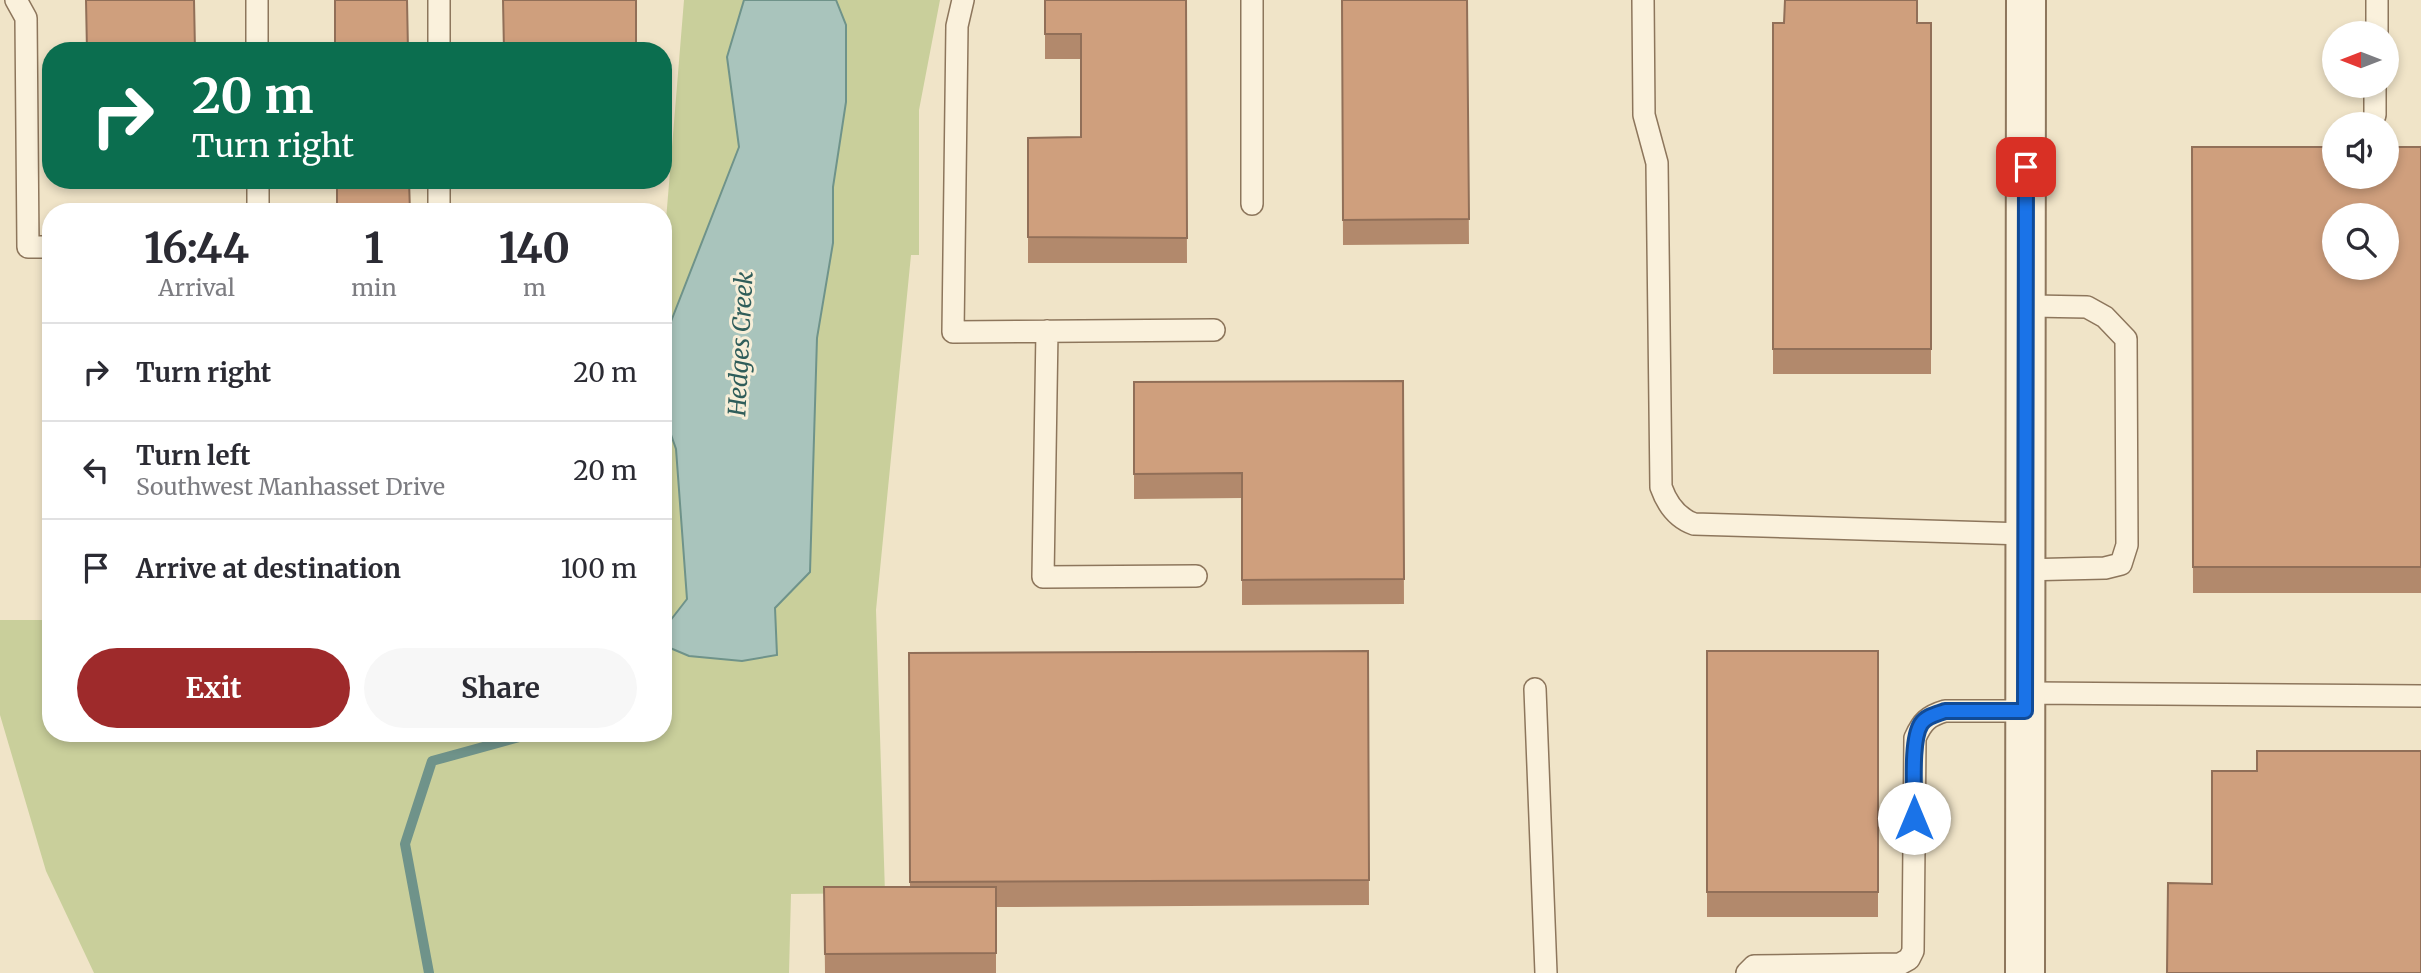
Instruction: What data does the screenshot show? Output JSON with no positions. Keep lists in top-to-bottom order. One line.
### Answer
{"water":["Hedges Creek"],"north":"left","page":{"turn":["20 m","Turn right"],"eta":["16:44","Arrival","1","min","140","m"],"list":[{"name":"Turn right","value":"20 m"},{"name":"Turn left","note":"Southwest Manhasset Drive","value":"20 m"},{"name":"Arrive at destination","value":"100 m"}],"buttons":["Exit","Share"]}}
